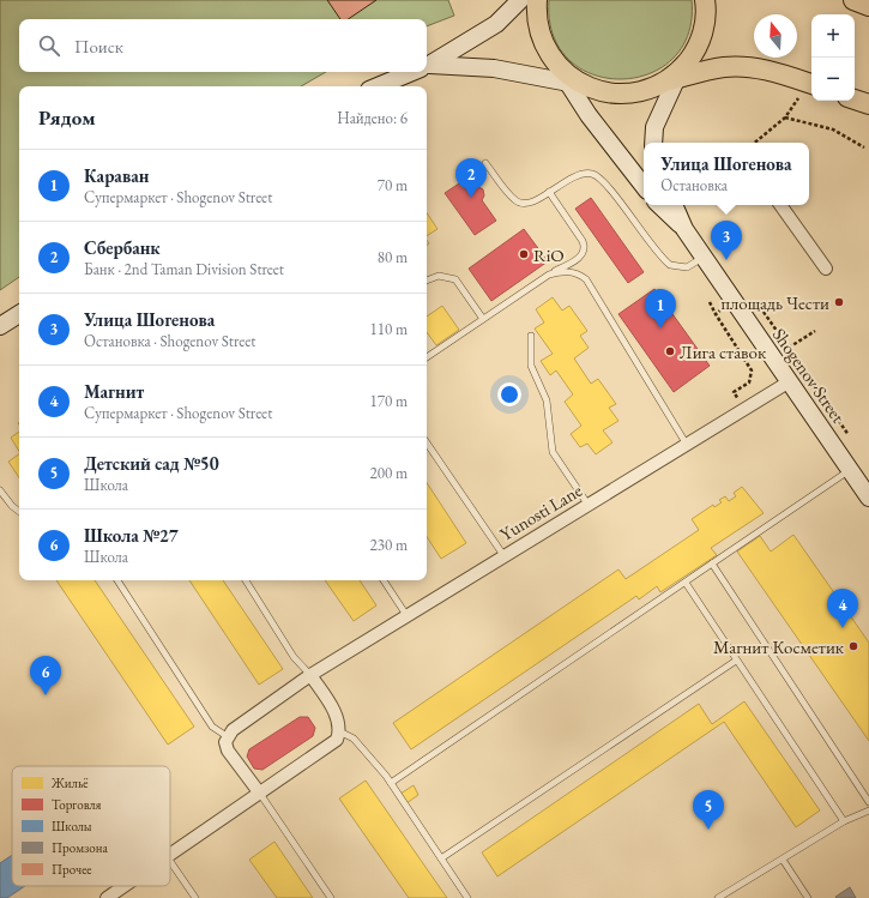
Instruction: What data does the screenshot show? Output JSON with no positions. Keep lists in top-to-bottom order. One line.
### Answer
{"streets":{"street":["Shogenov Street","Yunosti Lane"]},"crossings":[["Shogenov Street","Yunosti Lane"]],"places":["RiO","площадь Чести","Лига ставок","Магнит Косметик"],"legend":["Жильё","Торговля","Школы","Промзона","Прочее"],"north":"top","page":{"map_buttons":["+","−"],"search":"Поиск","heading":["Рядом","Найдено: 6"],"popup":["Улица Шогенова","Остановка"],"list":[{"mark":"1","name":"Караван","note":"Супермаркет · Shogenov Street","value":"70 m"},{"mark":"2","name":"Сбербанк","note":"Банк · 2nd Taman Division Street","value":"80 m"},{"mark":"3","name":"Улица Шогенова","note":"Остановка · Shogenov Street","value":"110 m"},{"mark":"4","name":"Магнит","note":"Супермаркет · Shogenov Street","value":"170 m"},{"mark":"5","name":"Детский сад №50","note":"Школа","value":"200 m"},{"mark":"6","name":"Школа №27","note":"Школа","value":"230 m"}],"pins":["2","3","1","4","6","5"]}}
